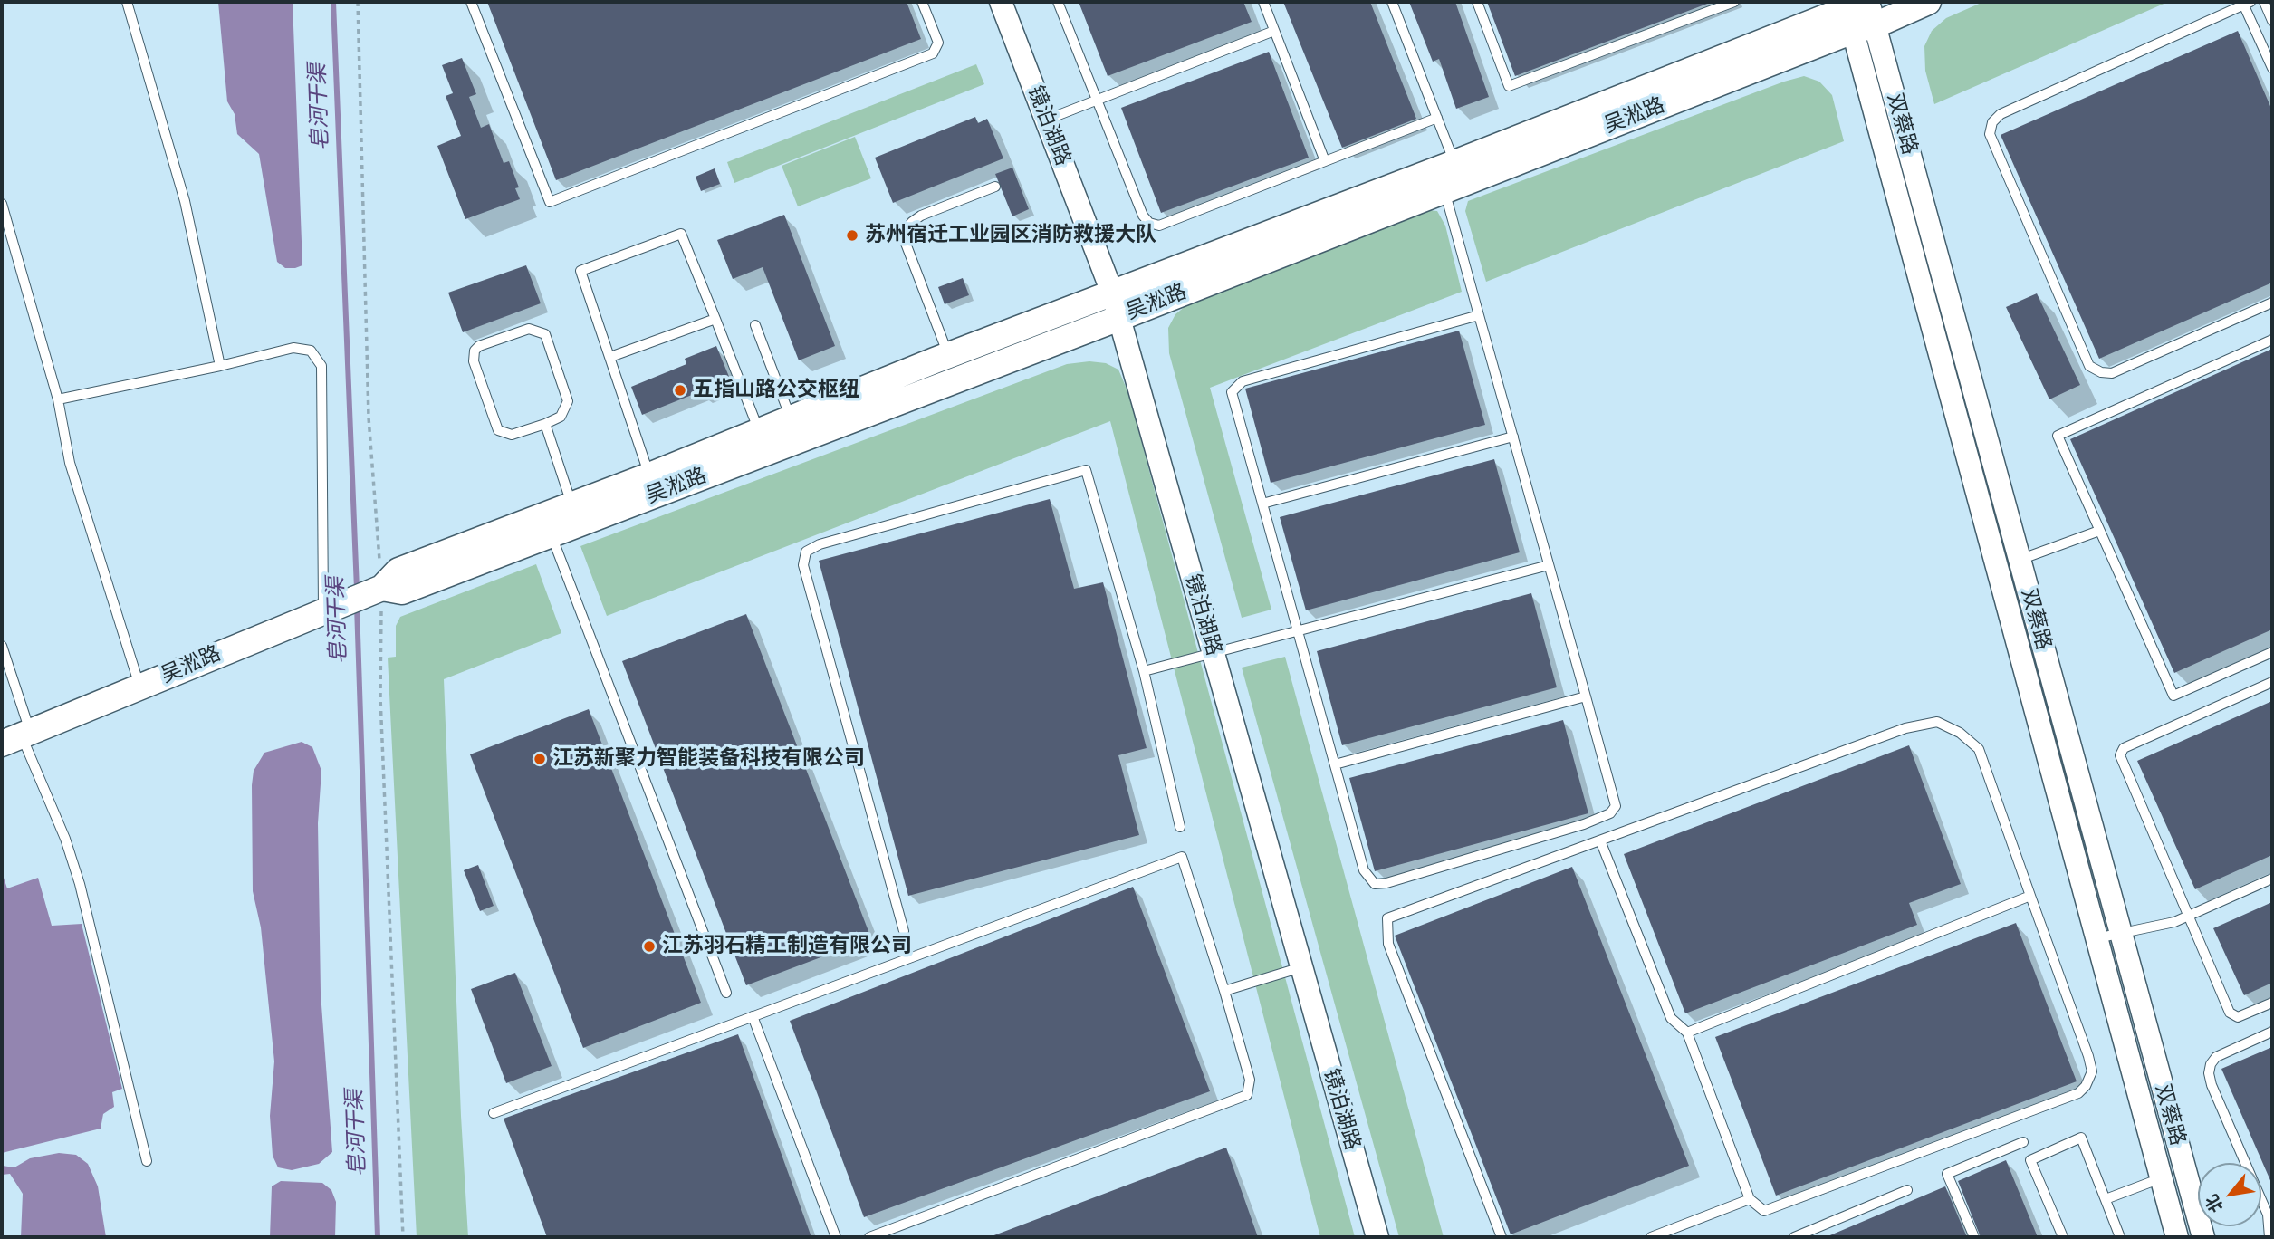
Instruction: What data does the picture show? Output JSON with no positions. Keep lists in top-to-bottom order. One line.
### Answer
{"streets":{"main road":["吴淞路"],"street":["双蔡路","镜泊湖路"]},"crossings":[["吴淞路","双蔡路"],["吴淞路","镜泊湖路"]],"water":["皂河干渠"],"places":["苏州宿迁工业园区消防救援大队","五指山路公交枢纽","江苏新聚力智能装备科技有限公司","江苏羽石精工制造有限公司"],"north":"bottom left"}
